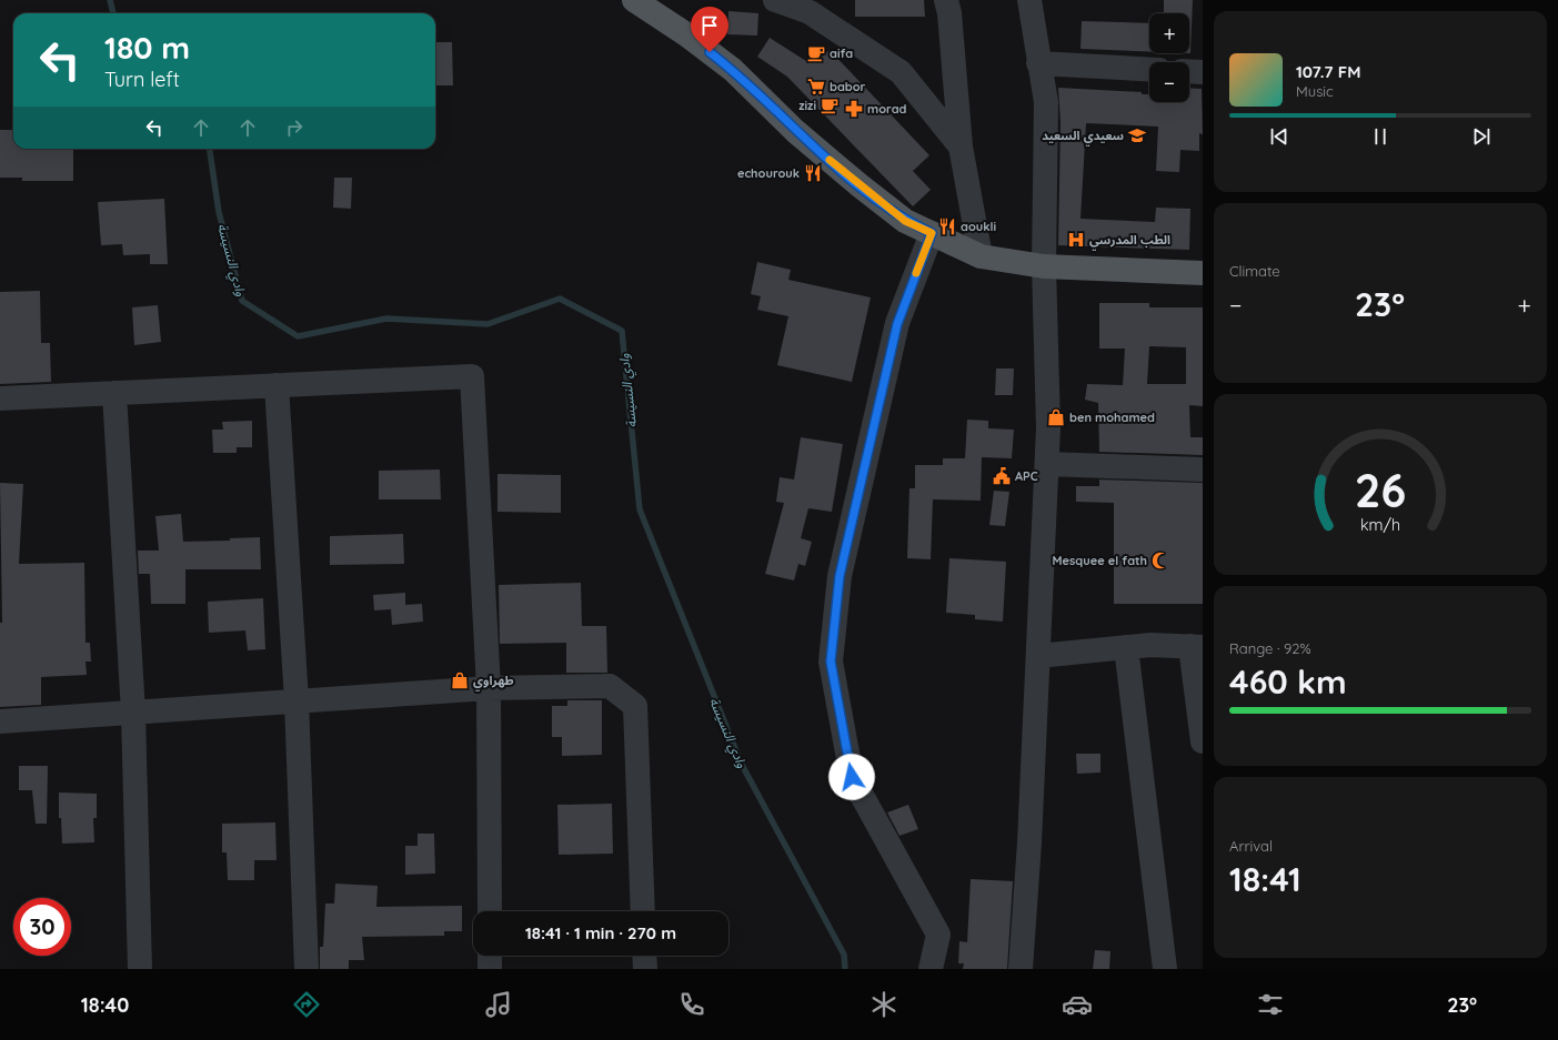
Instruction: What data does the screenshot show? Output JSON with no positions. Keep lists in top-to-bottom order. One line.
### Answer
{"water":["وادي النسيسة"],"places":{"cafe":["aifa","zizi"],"supermarket":["babor"],"pharmacy":["morad"],"school or university":["سعيدي السعيد"],"restaurant":["echourouk","aoukli"],"hospital":["الطب المدرسي"],"shop":["ben mohamed","طهراوي"],"public building":["APC"],"mosque":["Mesquee el fath"]},"page":{"map_buttons":["+","−"],"turn":["180 m","Turn left"],"song":["107.7 FM","Music"],"tile":["Climate",["Range · 92%","460 km"],["Arrival","18:41"]],"heat":["−","23°","+"],"limit":"30","trip":"18:41 · 1 min · 270 m","tabs":["18:40","23°"],"gauge":["26","km/h"]}}
